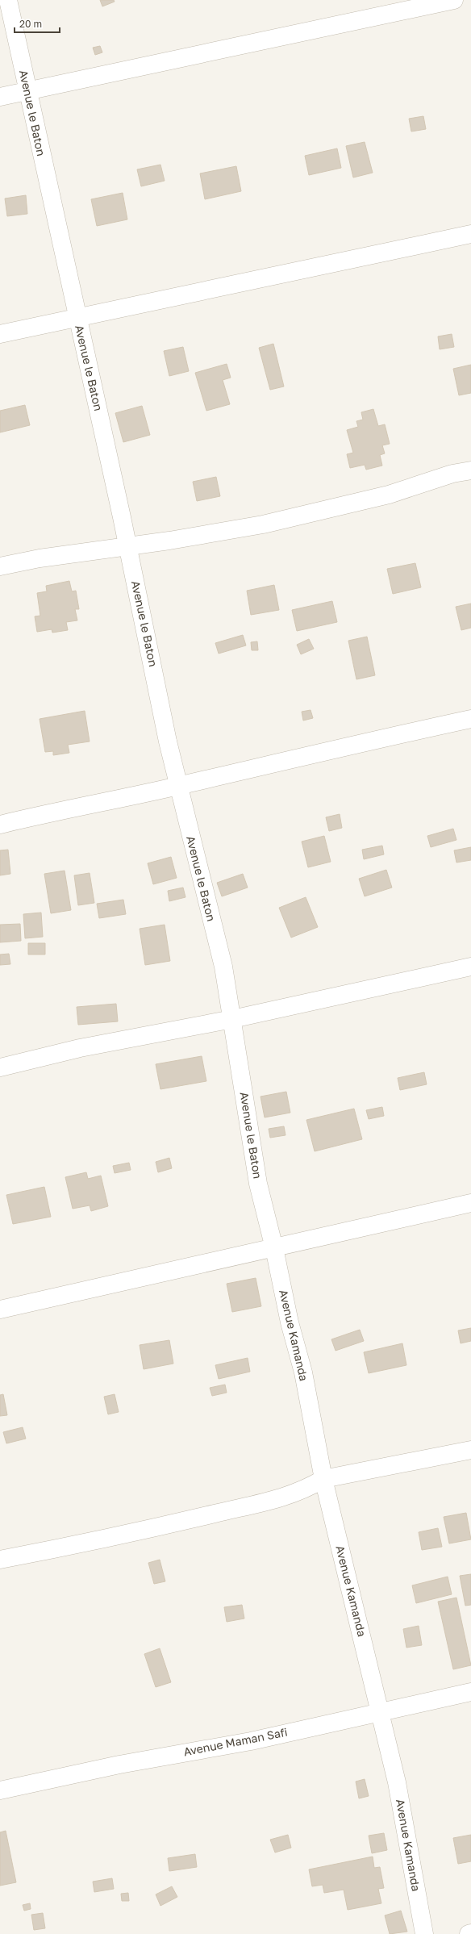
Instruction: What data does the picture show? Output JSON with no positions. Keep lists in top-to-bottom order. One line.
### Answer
{"streets":{"street":["Avenue le Baton","Avenue Kamanda","Avenue Maman Safi"]},"crossings":[["Avenue le Baton","Avenue Kamanda"],["Avenue Kamanda","Avenue Maman Safi"]],"scale_bar":"20 m"}
